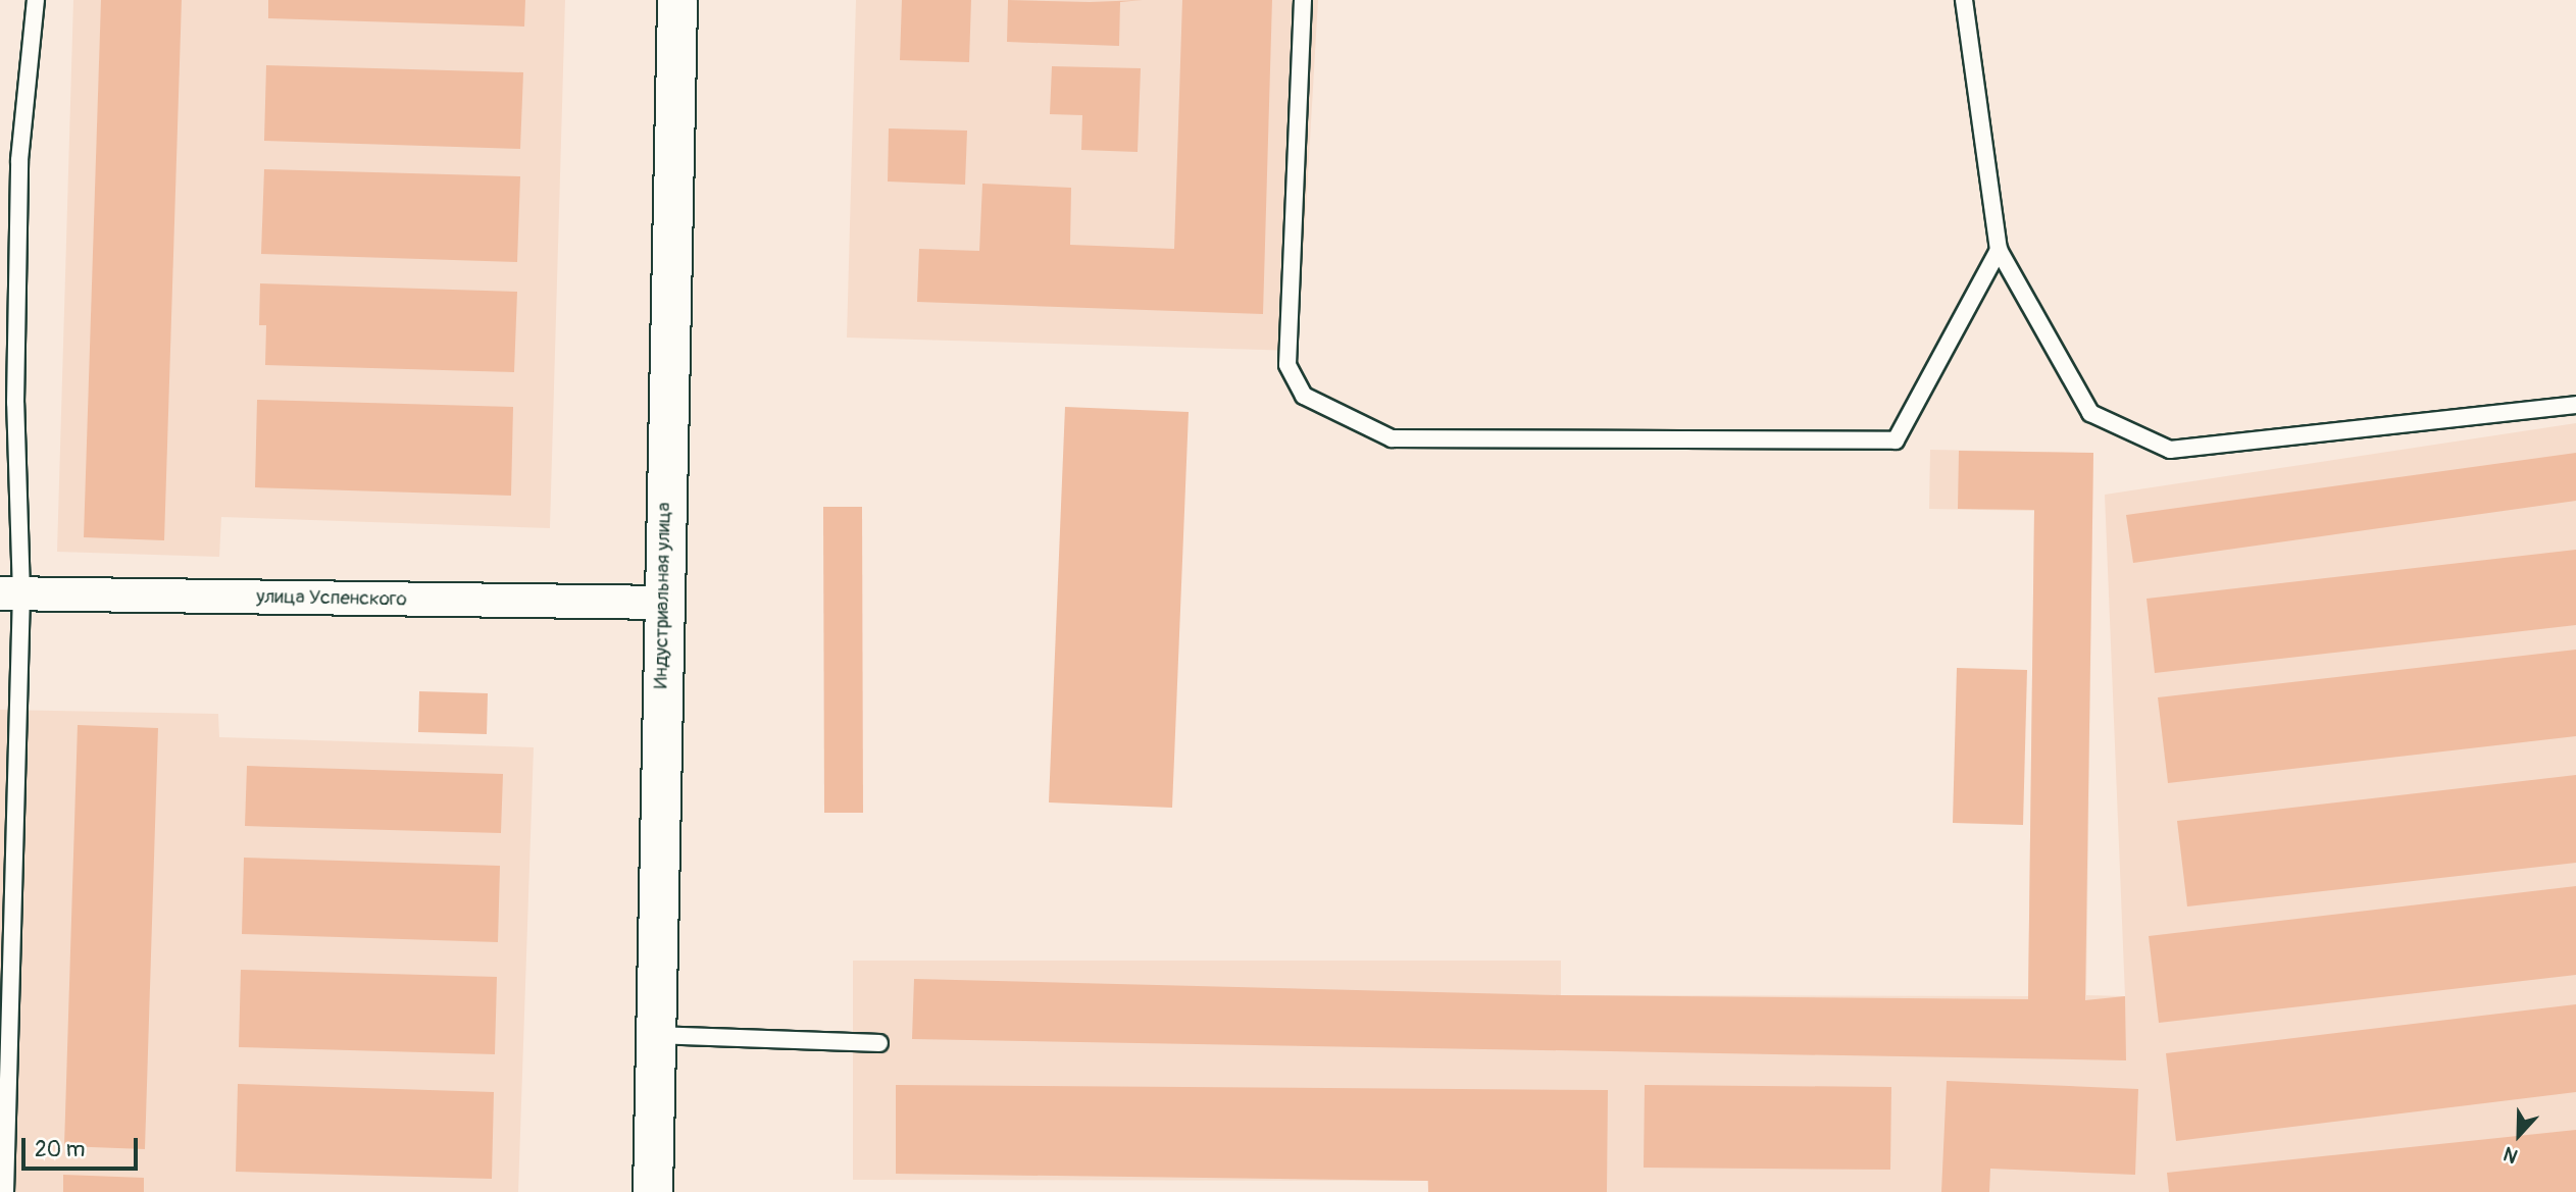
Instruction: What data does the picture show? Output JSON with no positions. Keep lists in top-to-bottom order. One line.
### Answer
{"streets":{"street":["Индустриальная улица","улица Успенского"]},"crossings":[["Индустриальная улица","улица Успенского"]],"scale_bar":"20 m","north":"bottom"}
